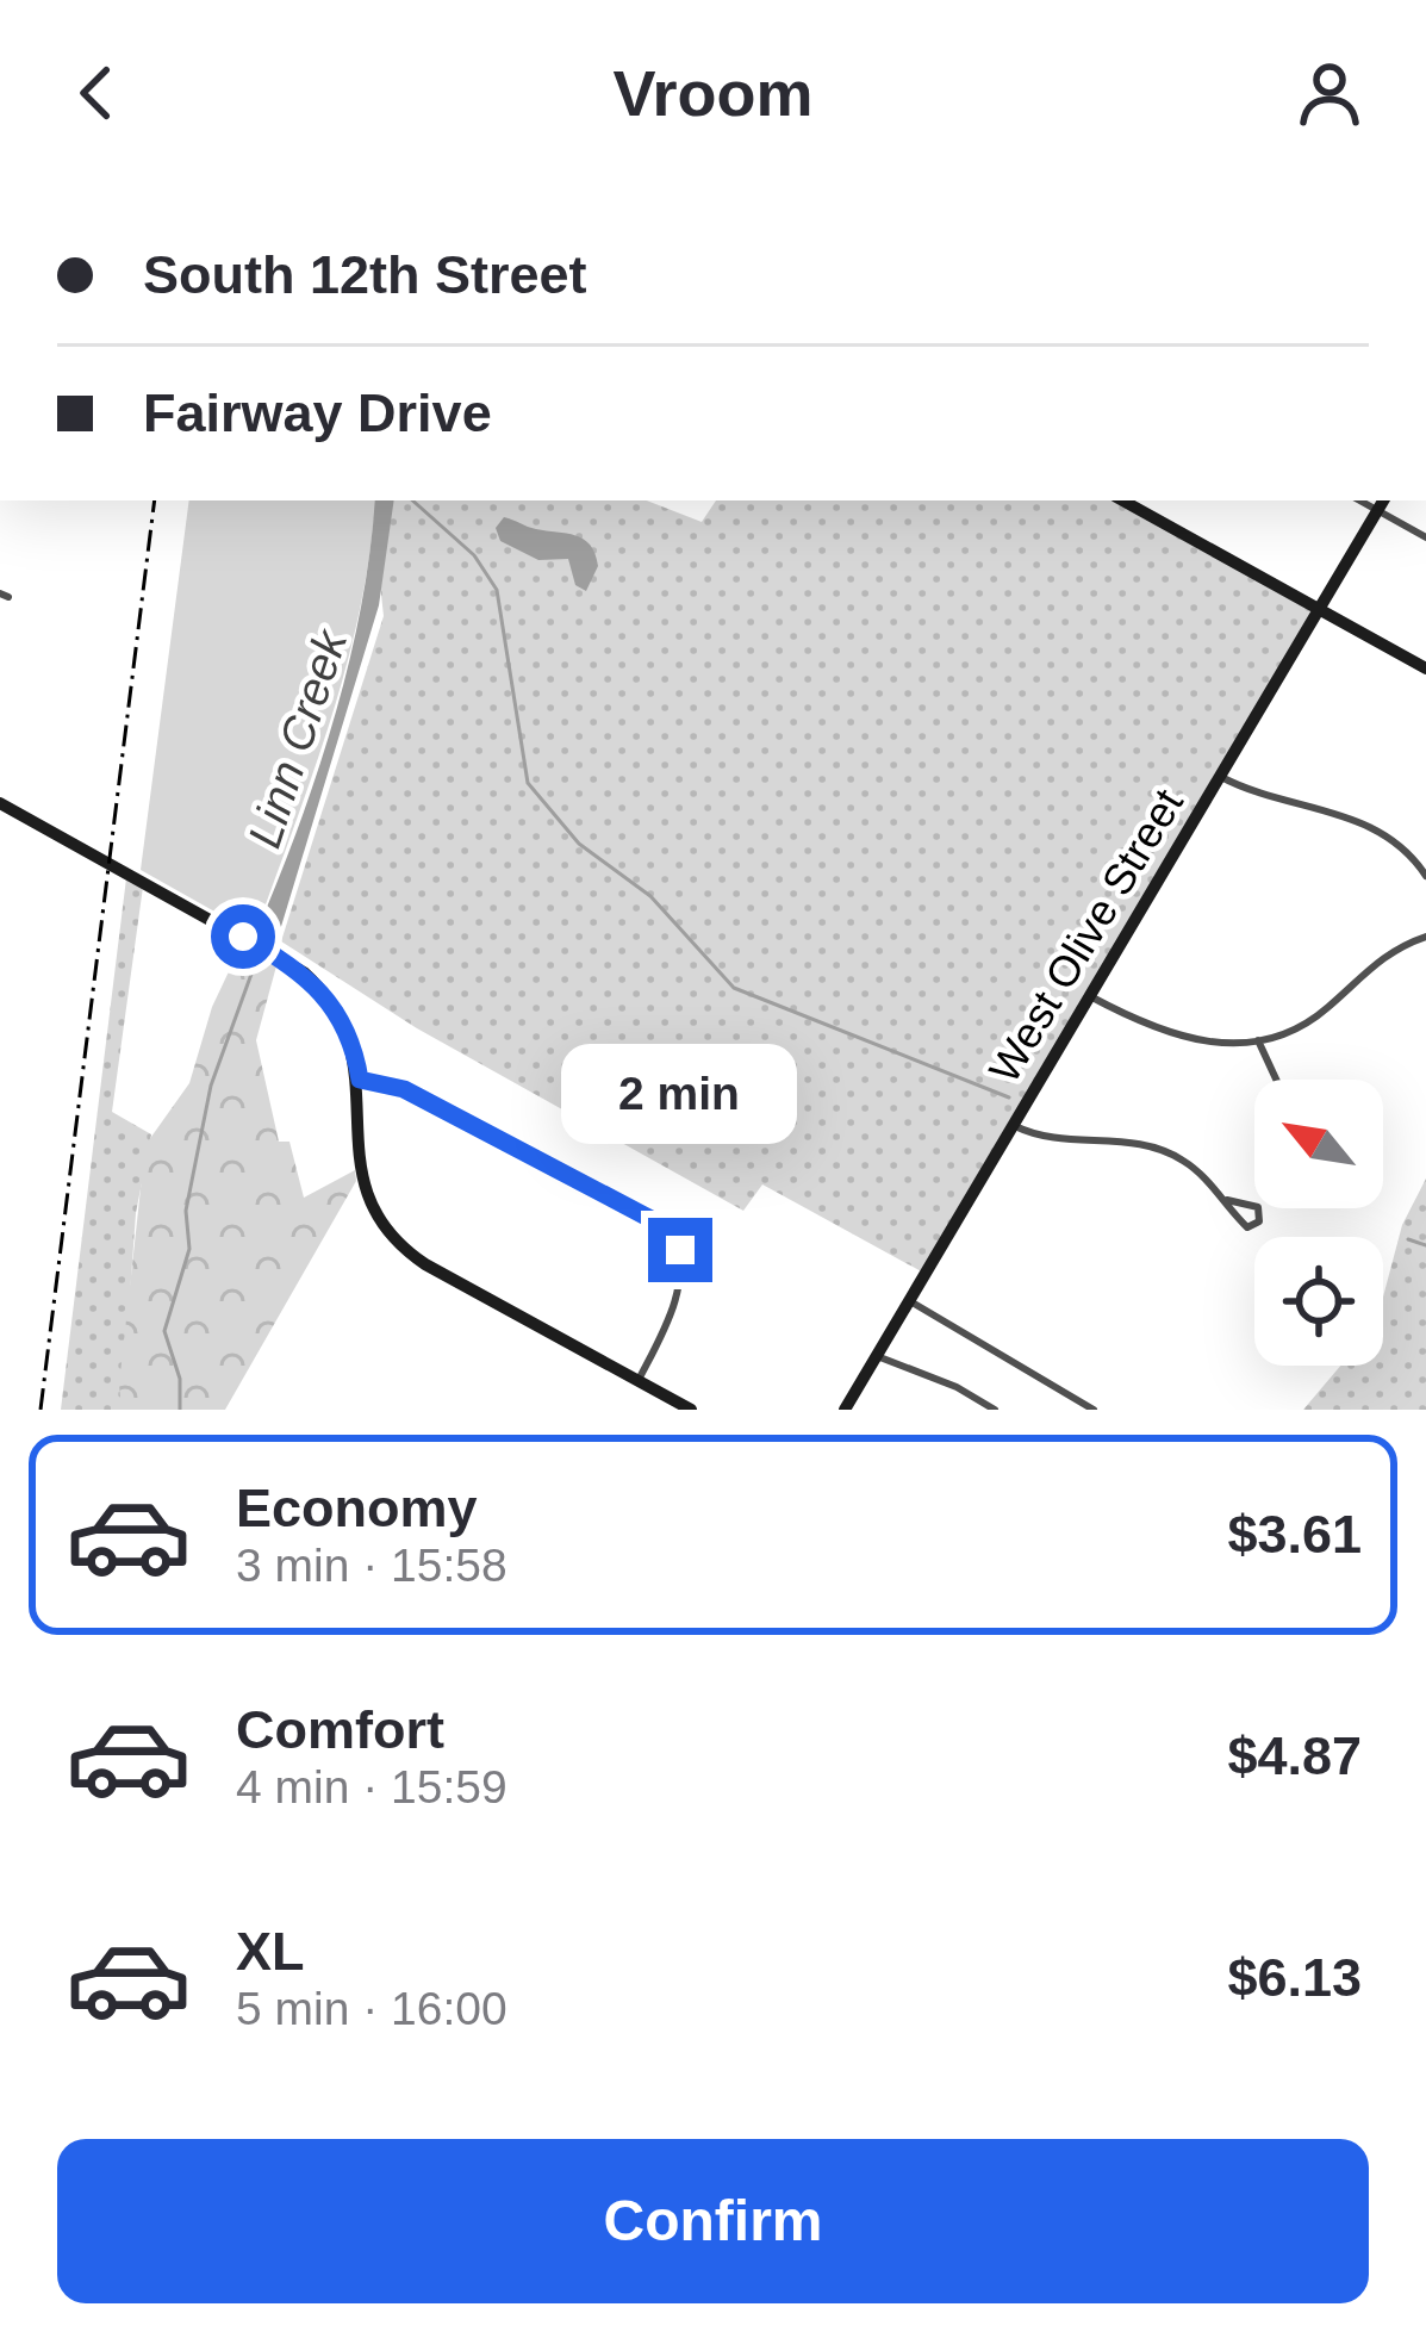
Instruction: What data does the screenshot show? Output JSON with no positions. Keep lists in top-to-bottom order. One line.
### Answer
{"streets":{"street":["West Olive Street"]},"water":["Linn Creek"],"north":"top left","page":{"header":"Vroom","banner":["South 12th Street","Fairway Drive"],"bubble":"2 min","list":[{"name":"Economy","note":"3 min · 15:58","value":"$3.61"},{"name":"Comfort","note":"4 min · 15:59","value":"$4.87"},{"name":"XL","note":"5 min · 16:00","value":"$6.13"}],"buttons":"Confirm"}}
